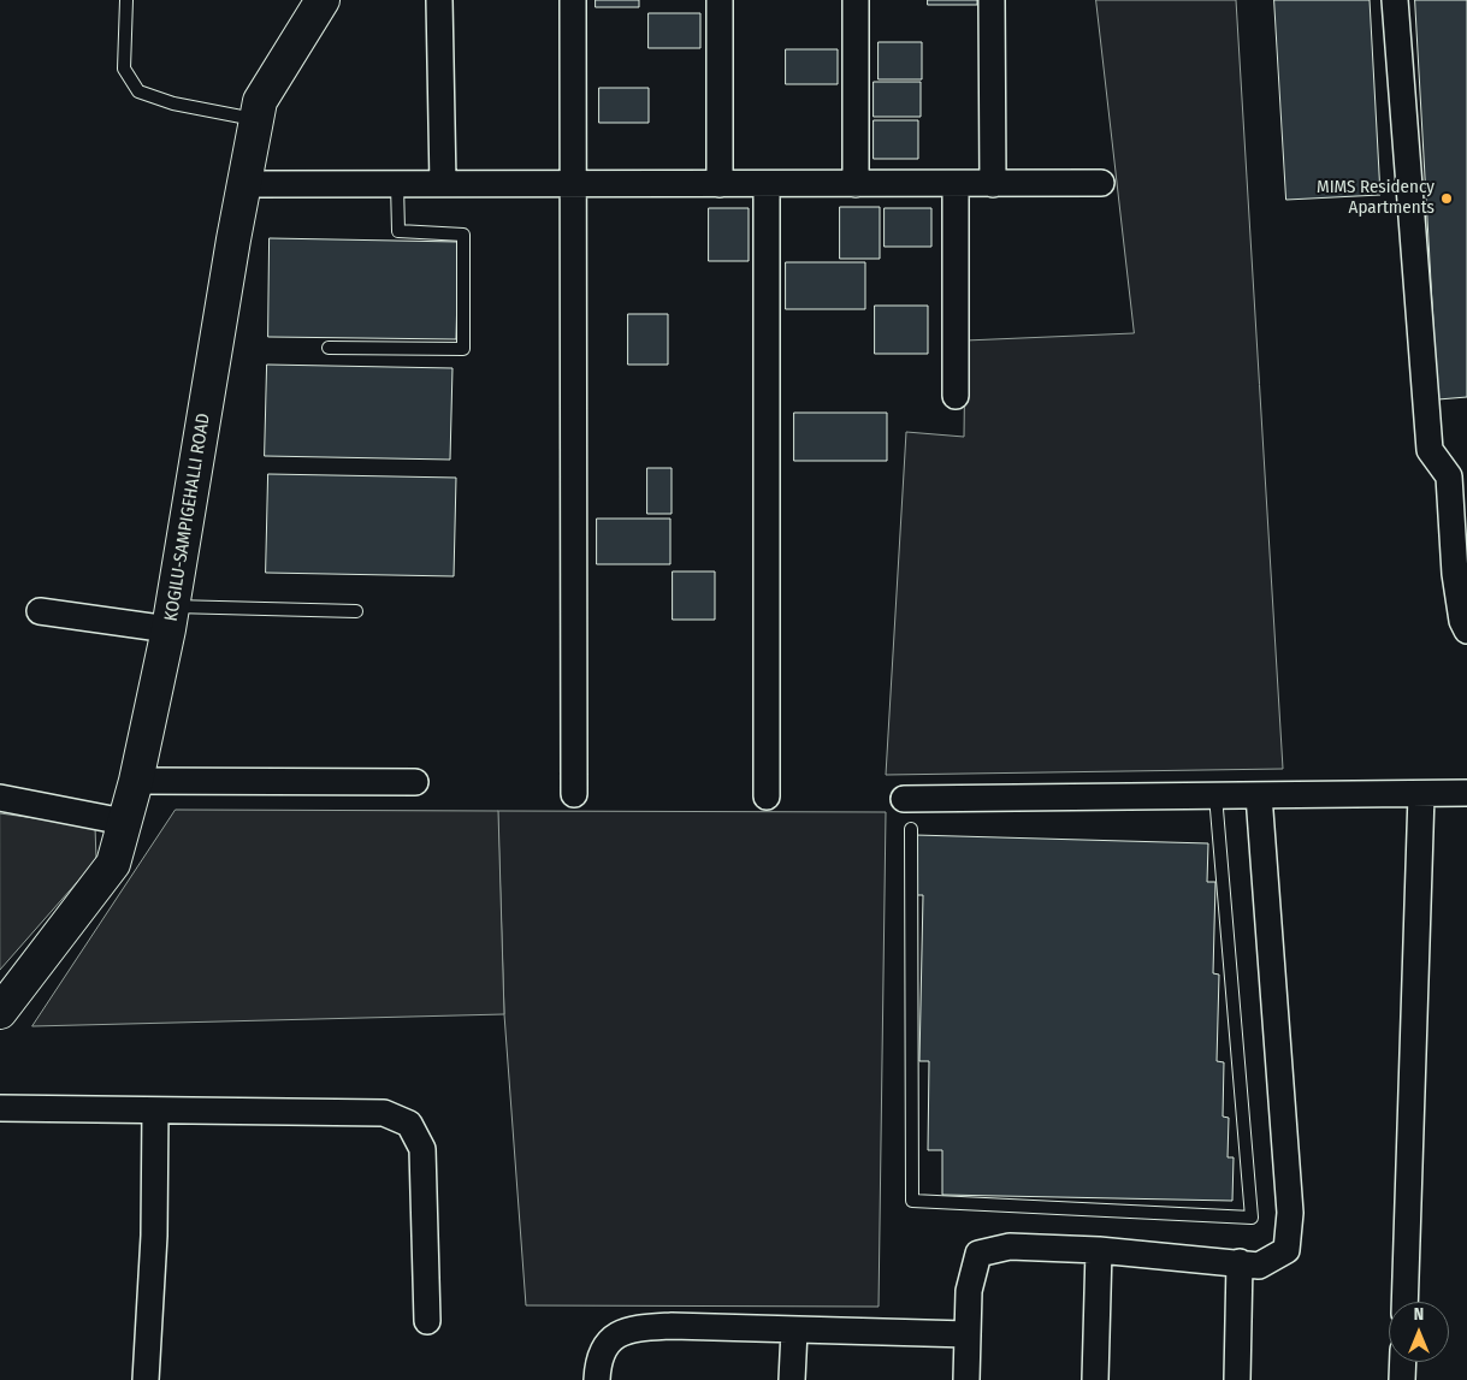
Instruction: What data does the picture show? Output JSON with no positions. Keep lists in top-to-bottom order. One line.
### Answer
{"streets":{"street":["KOGILU-SAMPIGEHALLI ROAD"]},"places":["MIMS Residency Apartments"],"north":"top"}
